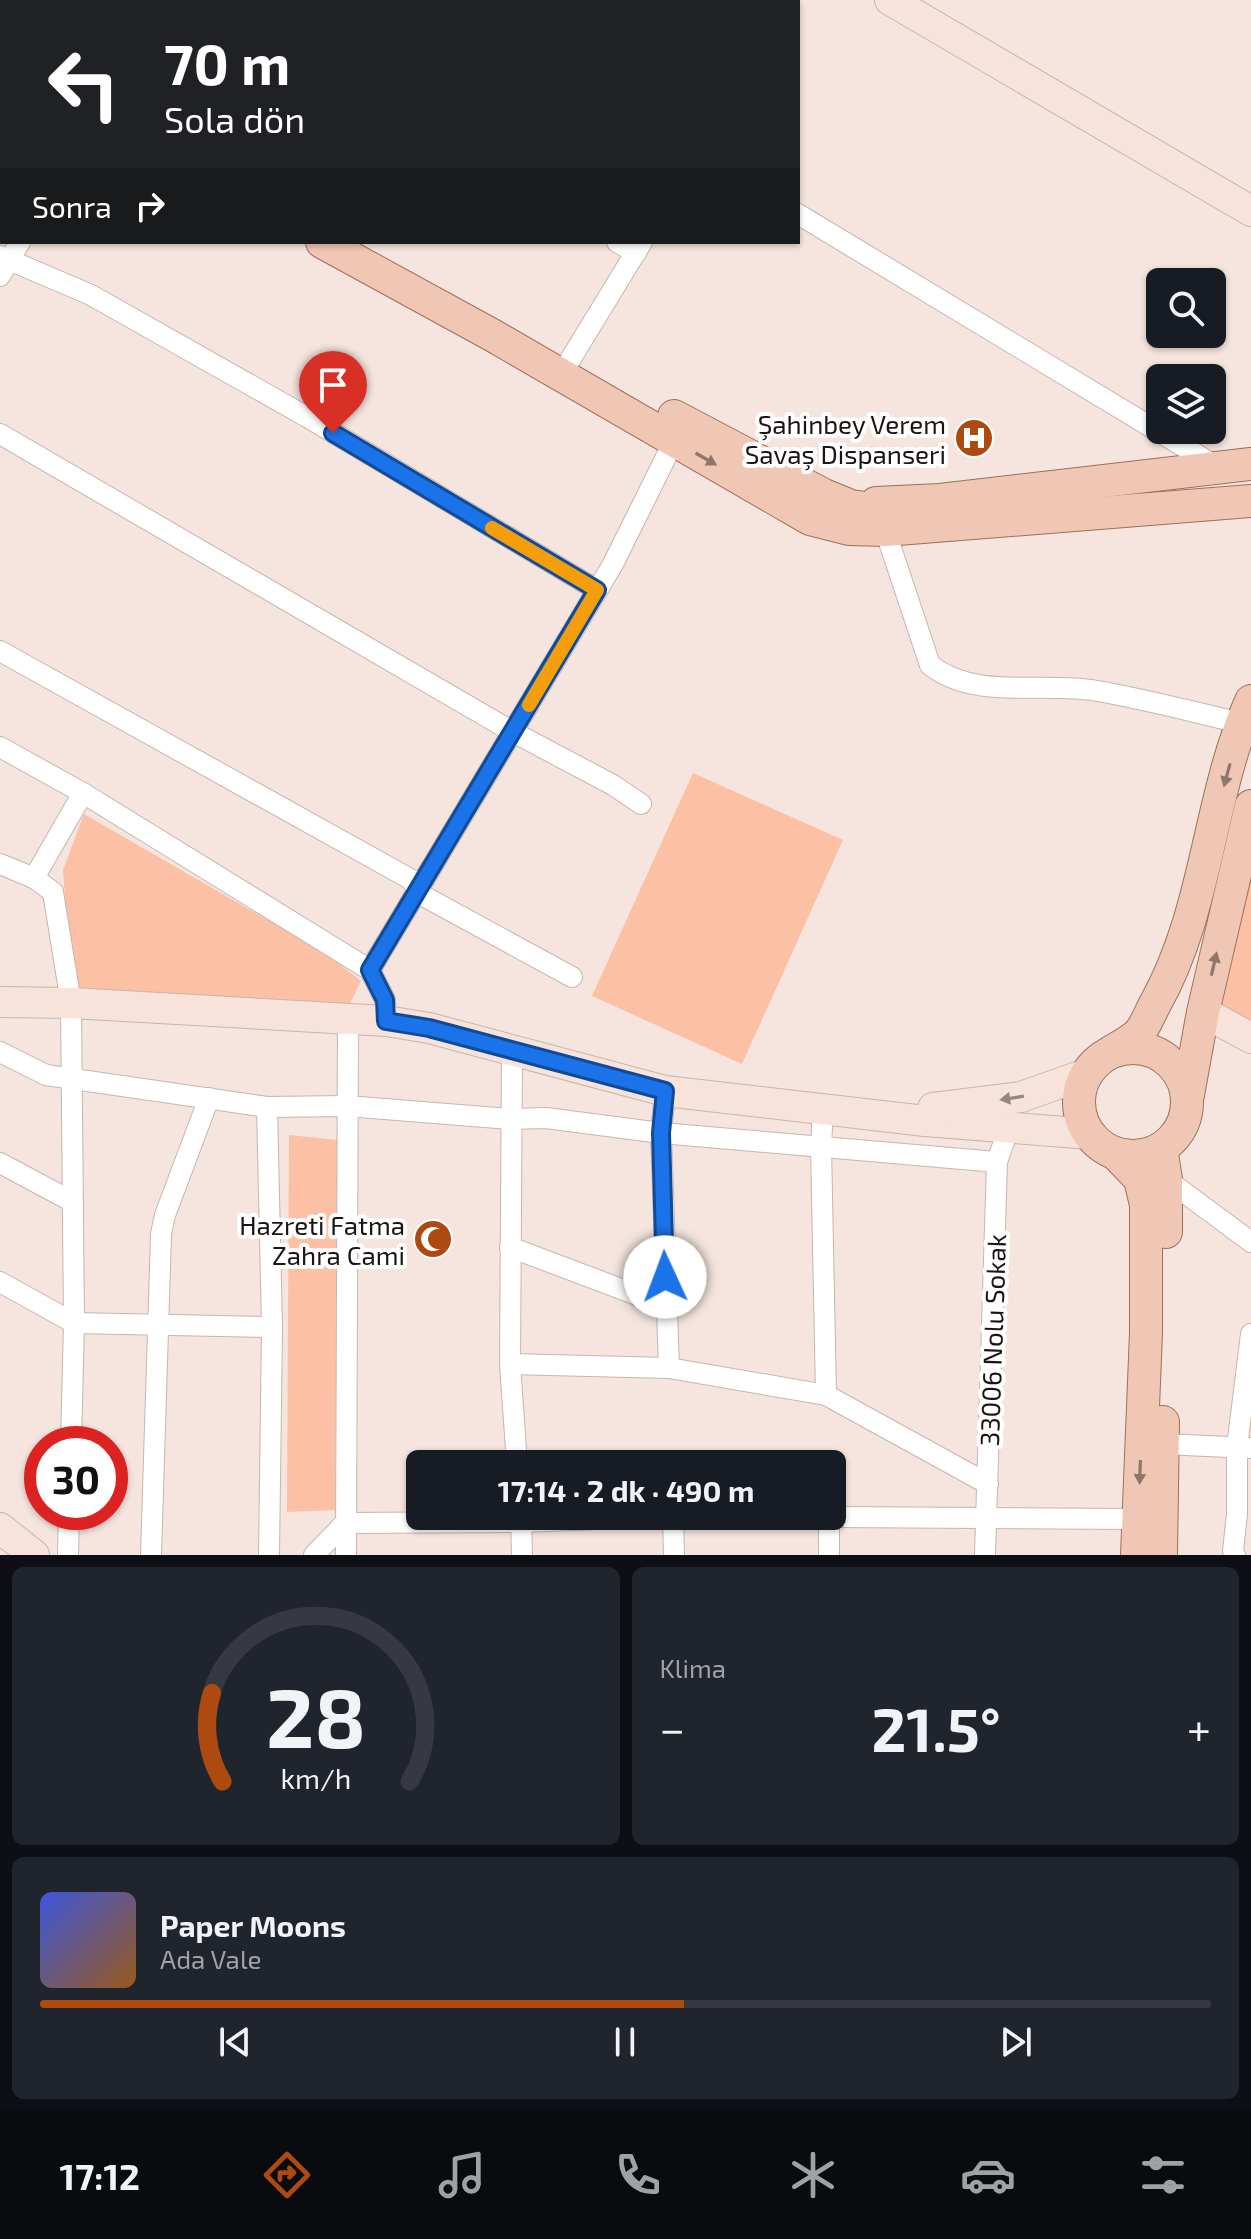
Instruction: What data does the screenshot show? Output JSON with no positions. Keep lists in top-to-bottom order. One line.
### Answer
{"streets":{"street":["33006 Nolu Sokak"]},"places":{"hospital":["Şahinbey Verem Savaş Dispanseri"],"mosque":["Hazreti Fatma Zahra Cami"]},"page":{"turn":["70 m","Sola dön"],"then":"Sonra","limit":"30","trip":"17:14 · 2 dk · 490 m","tile":"Klima","heat":["−","21.5°","+"],"song":["Paper Moons","Ada Vale"],"tabs":"17:12","gauge":["28","km/h"]}}
